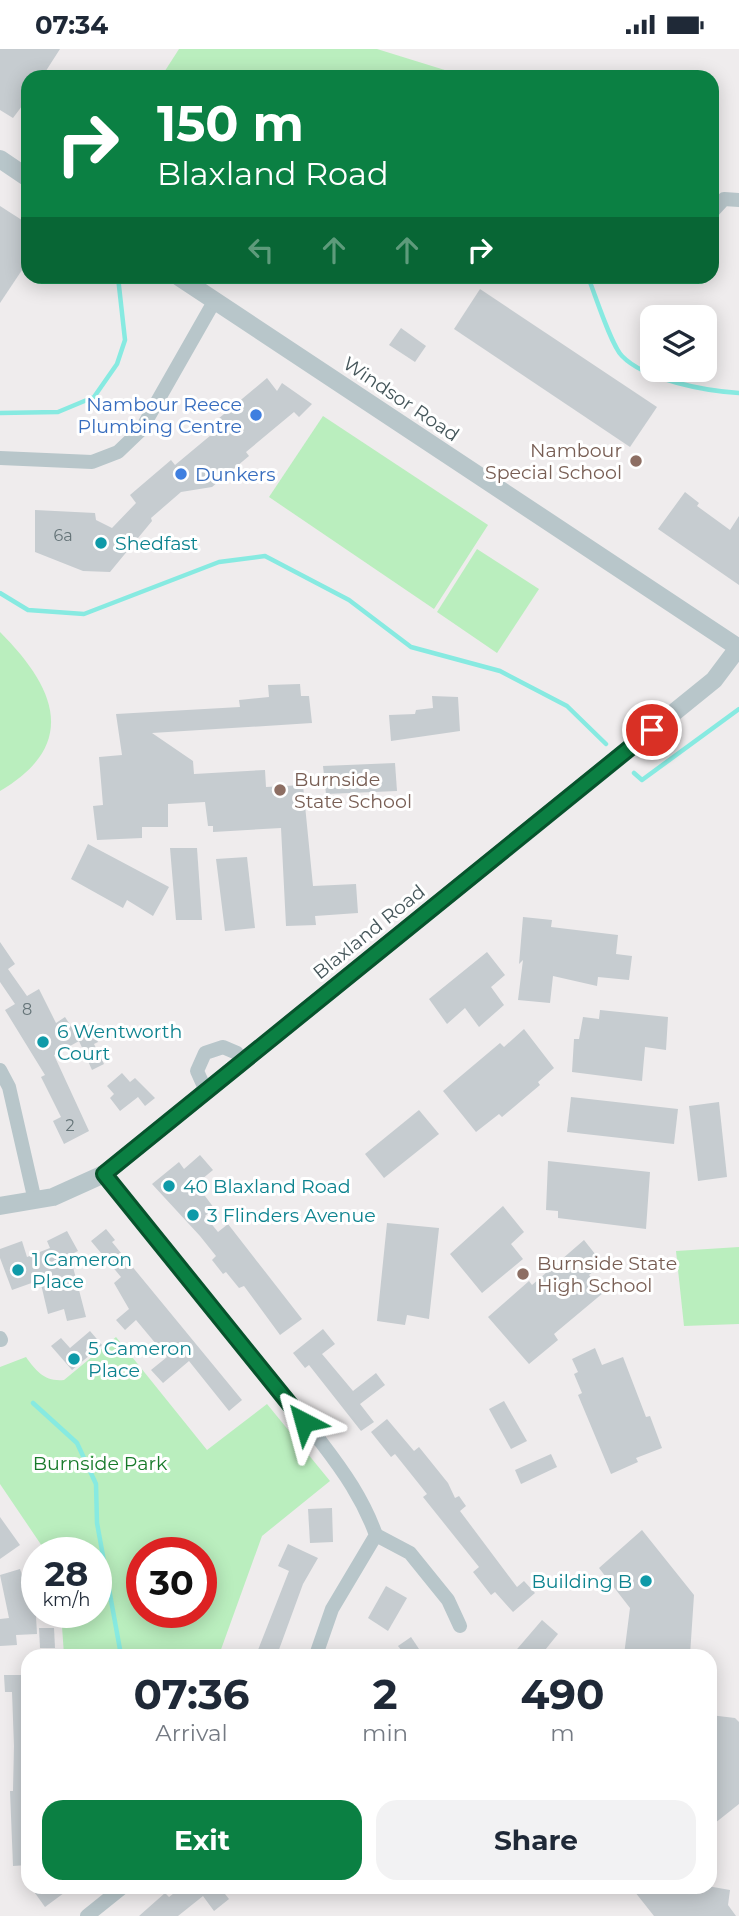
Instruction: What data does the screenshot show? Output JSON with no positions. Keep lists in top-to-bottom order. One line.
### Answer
{"streets":{"street":["Windsor Road","Blaxland Road"]},"crossings":[["Windsor Road","Blaxland Road"]],"parks":["Burnside Park"],"places":["Nambour Reece Plumbing Centre","Nambour Special School","Dunkers","Shedfast","Burnside State School","6 Wentworth Court","40 Blaxland Road","3 Flinders Avenue","1 Cameron Place","Burnside State High School","5 Cameron Place","Building B"],"house_numbers":["6a","8","2"],"page":{"status":"07:34","turn":["150 m","Blaxland Road"],"speed":"28 km/h","limit":"30","eta":["07:36","Arrival","2","min","490","m"],"buttons":["Exit","Share"]}}
